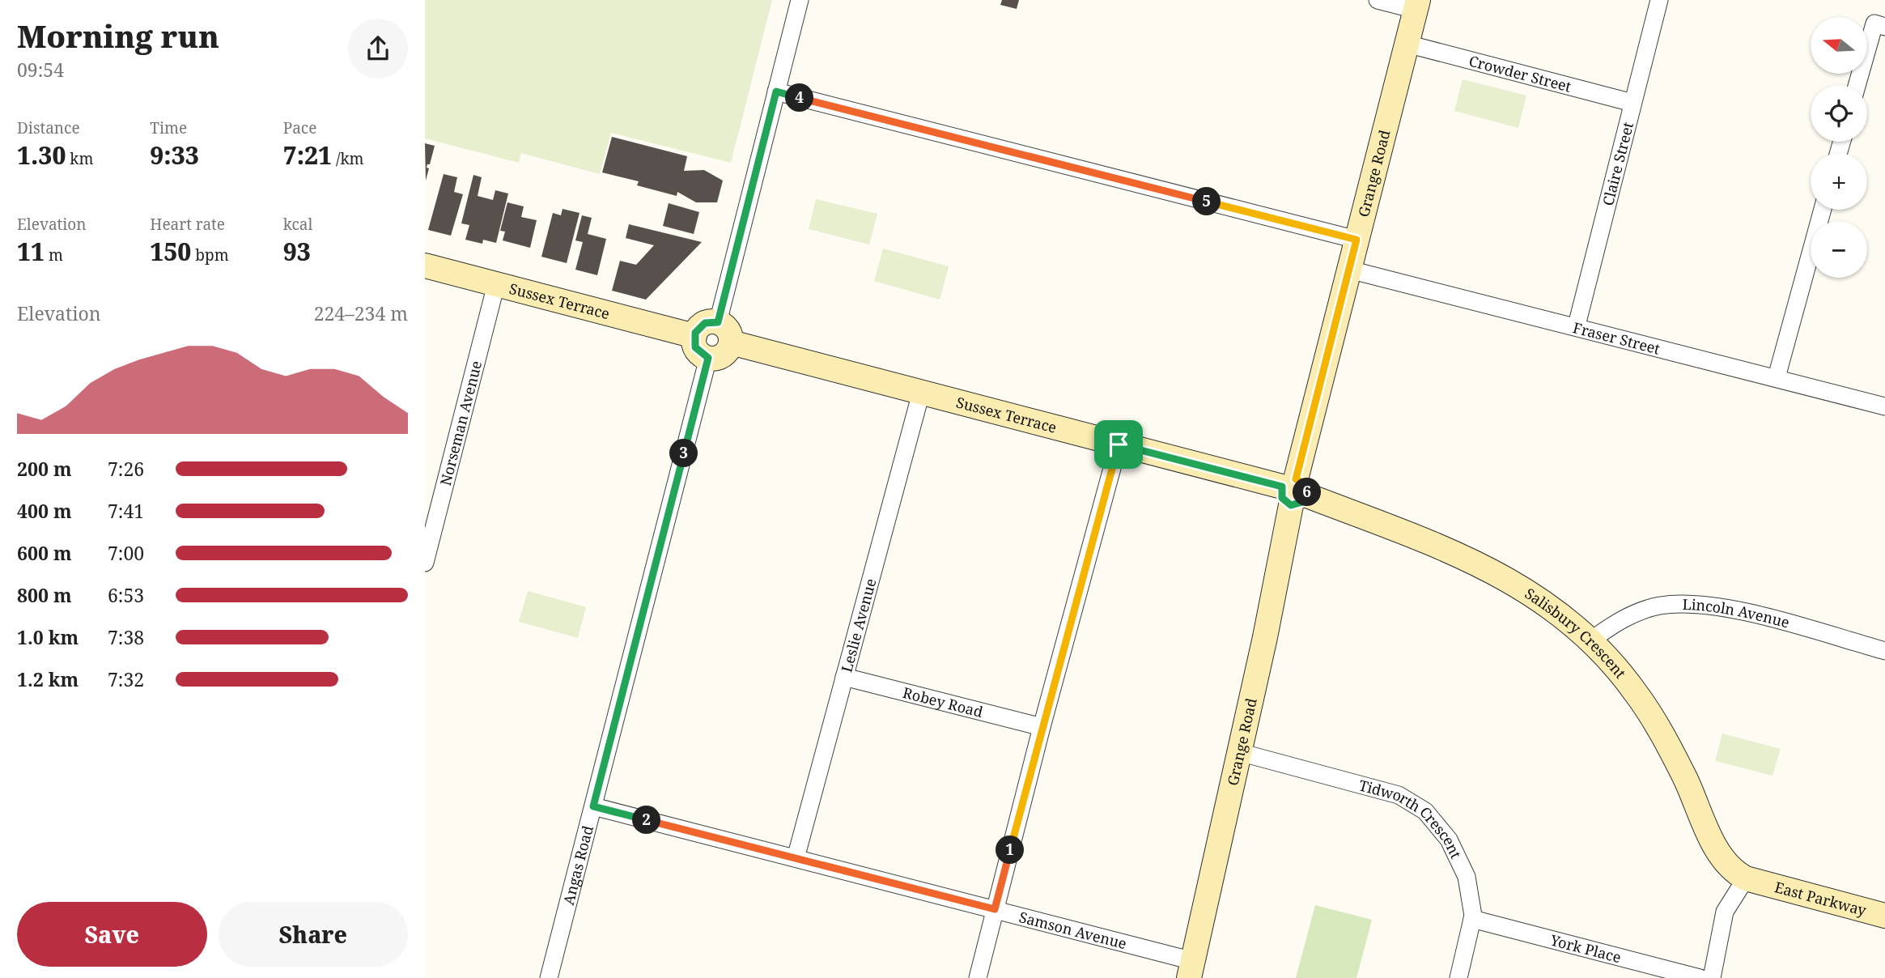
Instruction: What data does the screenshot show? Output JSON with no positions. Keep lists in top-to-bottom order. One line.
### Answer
{"streets":{"street":["Crowder Street","Claire Street","Grange Road","Sussex Terrace","Fraser Street","Norseman Avenue","Lincoln Avenue","Leslie Avenue","Salisbury Crescent","Robey Road","Tidworth Crescent","Angas Road","East Parkway","Samson Avenue","York Place"]},"crossings":[["Crowder Street","Claire Street"],["Crowder Street","Grange Road"],["Claire Street","Fraser Street"],["Grange Road","Sussex Terrace"],["Grange Road","Fraser Street"],["Grange Road","Salisbury Crescent"],["Grange Road","Tidworth Crescent"],["Grange Road","Samson Avenue"],["Sussex Terrace","Norseman Avenue"],["Sussex Terrace","Leslie Avenue"],["Sussex Terrace","Salisbury Crescent"],["Sussex Terrace","Angas Road"],["Lincoln Avenue","Salisbury Crescent"],["Leslie Avenue","Robey Road"],["Leslie Avenue","Samson Avenue"],["Salisbury Crescent","East Parkway"],["Tidworth Crescent","York Place"],["Angas Road","Samson Avenue"]],"north":"left","page":{"heading":["Morning run","09:54"],"map_buttons":["+","−"],"pins":["4","5","3","6","2","1"],"stats":[["Distance","1.30 km"],["Time","9:33"],["Pace","7:21 /km"],["Elevation","11 m"],["Heart rate","150 bpm"],["kcal","93"]],"chart":["Elevation","224–234 m"],"list":[{"name":"200 m","note":"7:26"},{"name":"400 m","note":"7:41"},{"name":"600 m","note":"7:00"},{"name":"800 m","note":"6:53"},{"name":"1.0 km","note":"7:38"},{"name":"1.2 km","note":"7:32"}],"buttons":["Save","Share"]}}
